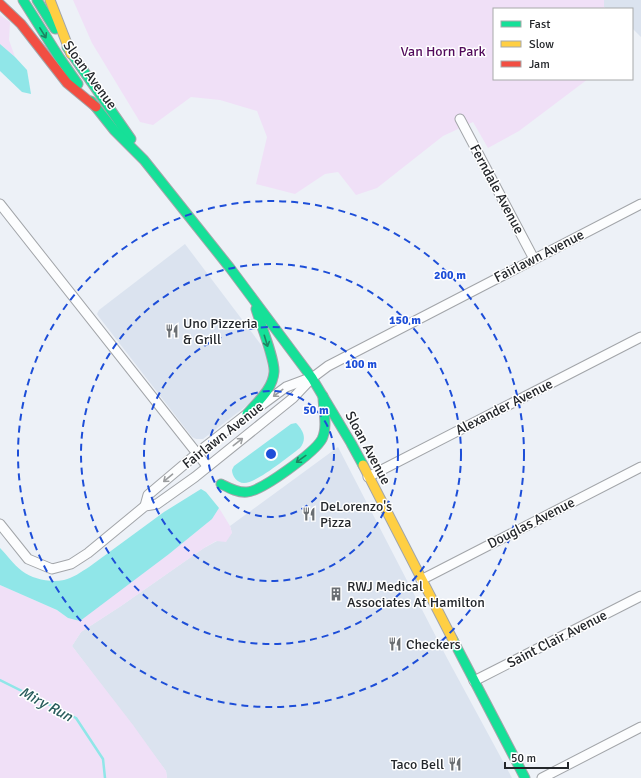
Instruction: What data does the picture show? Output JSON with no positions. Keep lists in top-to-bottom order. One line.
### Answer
{"streets":{"main road":["Sloan Avenue"],"street":["Ferndale Avenue","Fairlawn Avenue","Alexander Avenue","Douglas Avenue","Saint Clair Avenue"]},"crossings":[["Sloan Avenue","Fairlawn Avenue"],["Sloan Avenue","Alexander Avenue"],["Sloan Avenue","Douglas Avenue"],["Sloan Avenue","Saint Clair Avenue"],["Ferndale Avenue","Fairlawn Avenue"]],"water":["Miry Run"],"parks":["Van Horn Park"],"places":{"restaurant":["Uno Pizzeria & Grill","DeLorenzo's Pizza","Checkers","Taco Bell"],"building":["RWJ Medical Associates At Hamilton"]},"legend":["Fast","Slow","Jam"],"scale_bar":"50 m","rings":["200 m","150 m","100 m","50 m"]}
